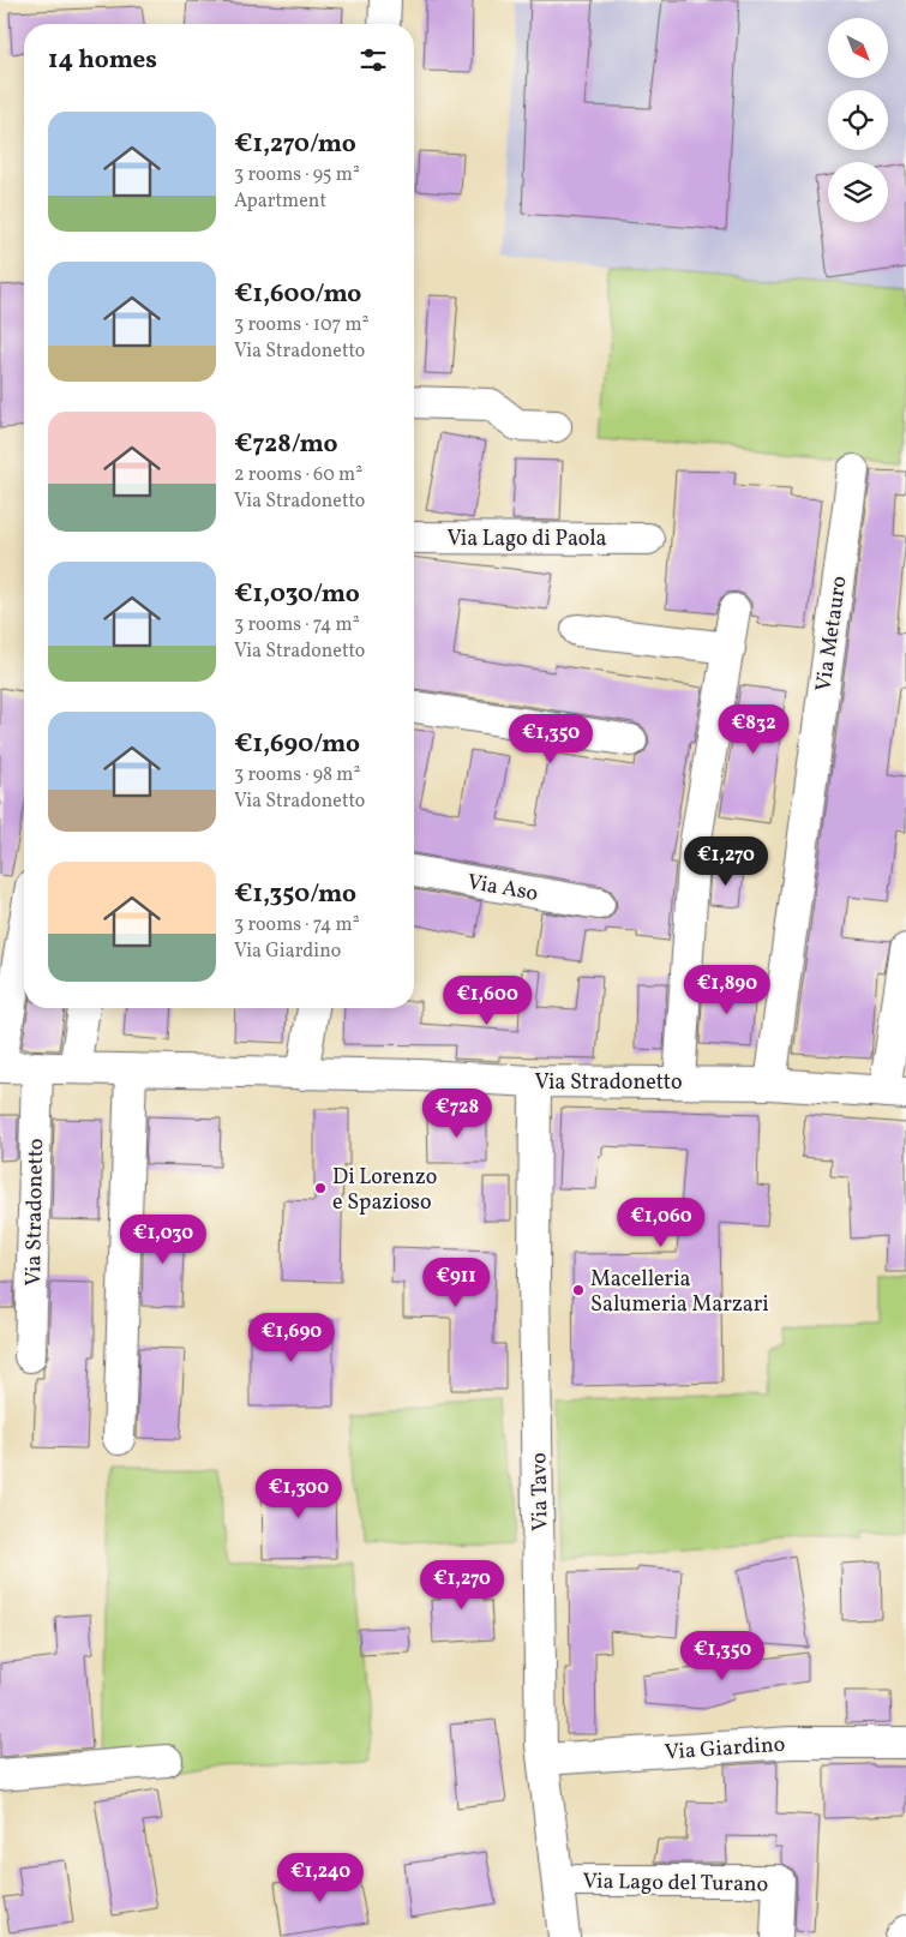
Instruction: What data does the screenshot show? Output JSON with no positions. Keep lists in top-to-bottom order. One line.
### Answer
{"streets":{"street":["Via Lago di Paola","Via Metauro","Via Aso","Via Stradonetto","Via Tavo","Via Giardino","Via Lago del Turano"]},"crossings":[["Via Metauro","Via Stradonetto"],["Via Stradonetto","Via Tavo"],["Via Tavo","Via Giardino"],["Via Tavo","Via Lago del Turano"]],"places":["Di Lorenzo e Spazioso","Macelleria Salumeria Marzari"],"north":"bottom right","page":{"heading":"14 homes","list":[{"name":"€1,270/mo","note":"3 rooms · 95 m² · Apartment"},{"name":"€1,600/mo","note":"3 rooms · 107 m² · Via Stradonetto"},{"name":"€728/mo","note":"2 rooms · 60 m² · Via Stradonetto"},{"name":"€1,030/mo","note":"3 rooms · 74 m² · Via Stradonetto"},{"name":"€1,690/mo","note":"3 rooms · 98 m² · Via Stradonetto"},{"name":"€1,350/mo","note":"3 rooms · 74 m² · Via Giardino"}],"price":["€832","€1,350","€1,270","€1,890","€1,600","€728","€1,060","€1,030","€911","€1,690","€1,300","€1,270","€1,350","€1,240"]}}
